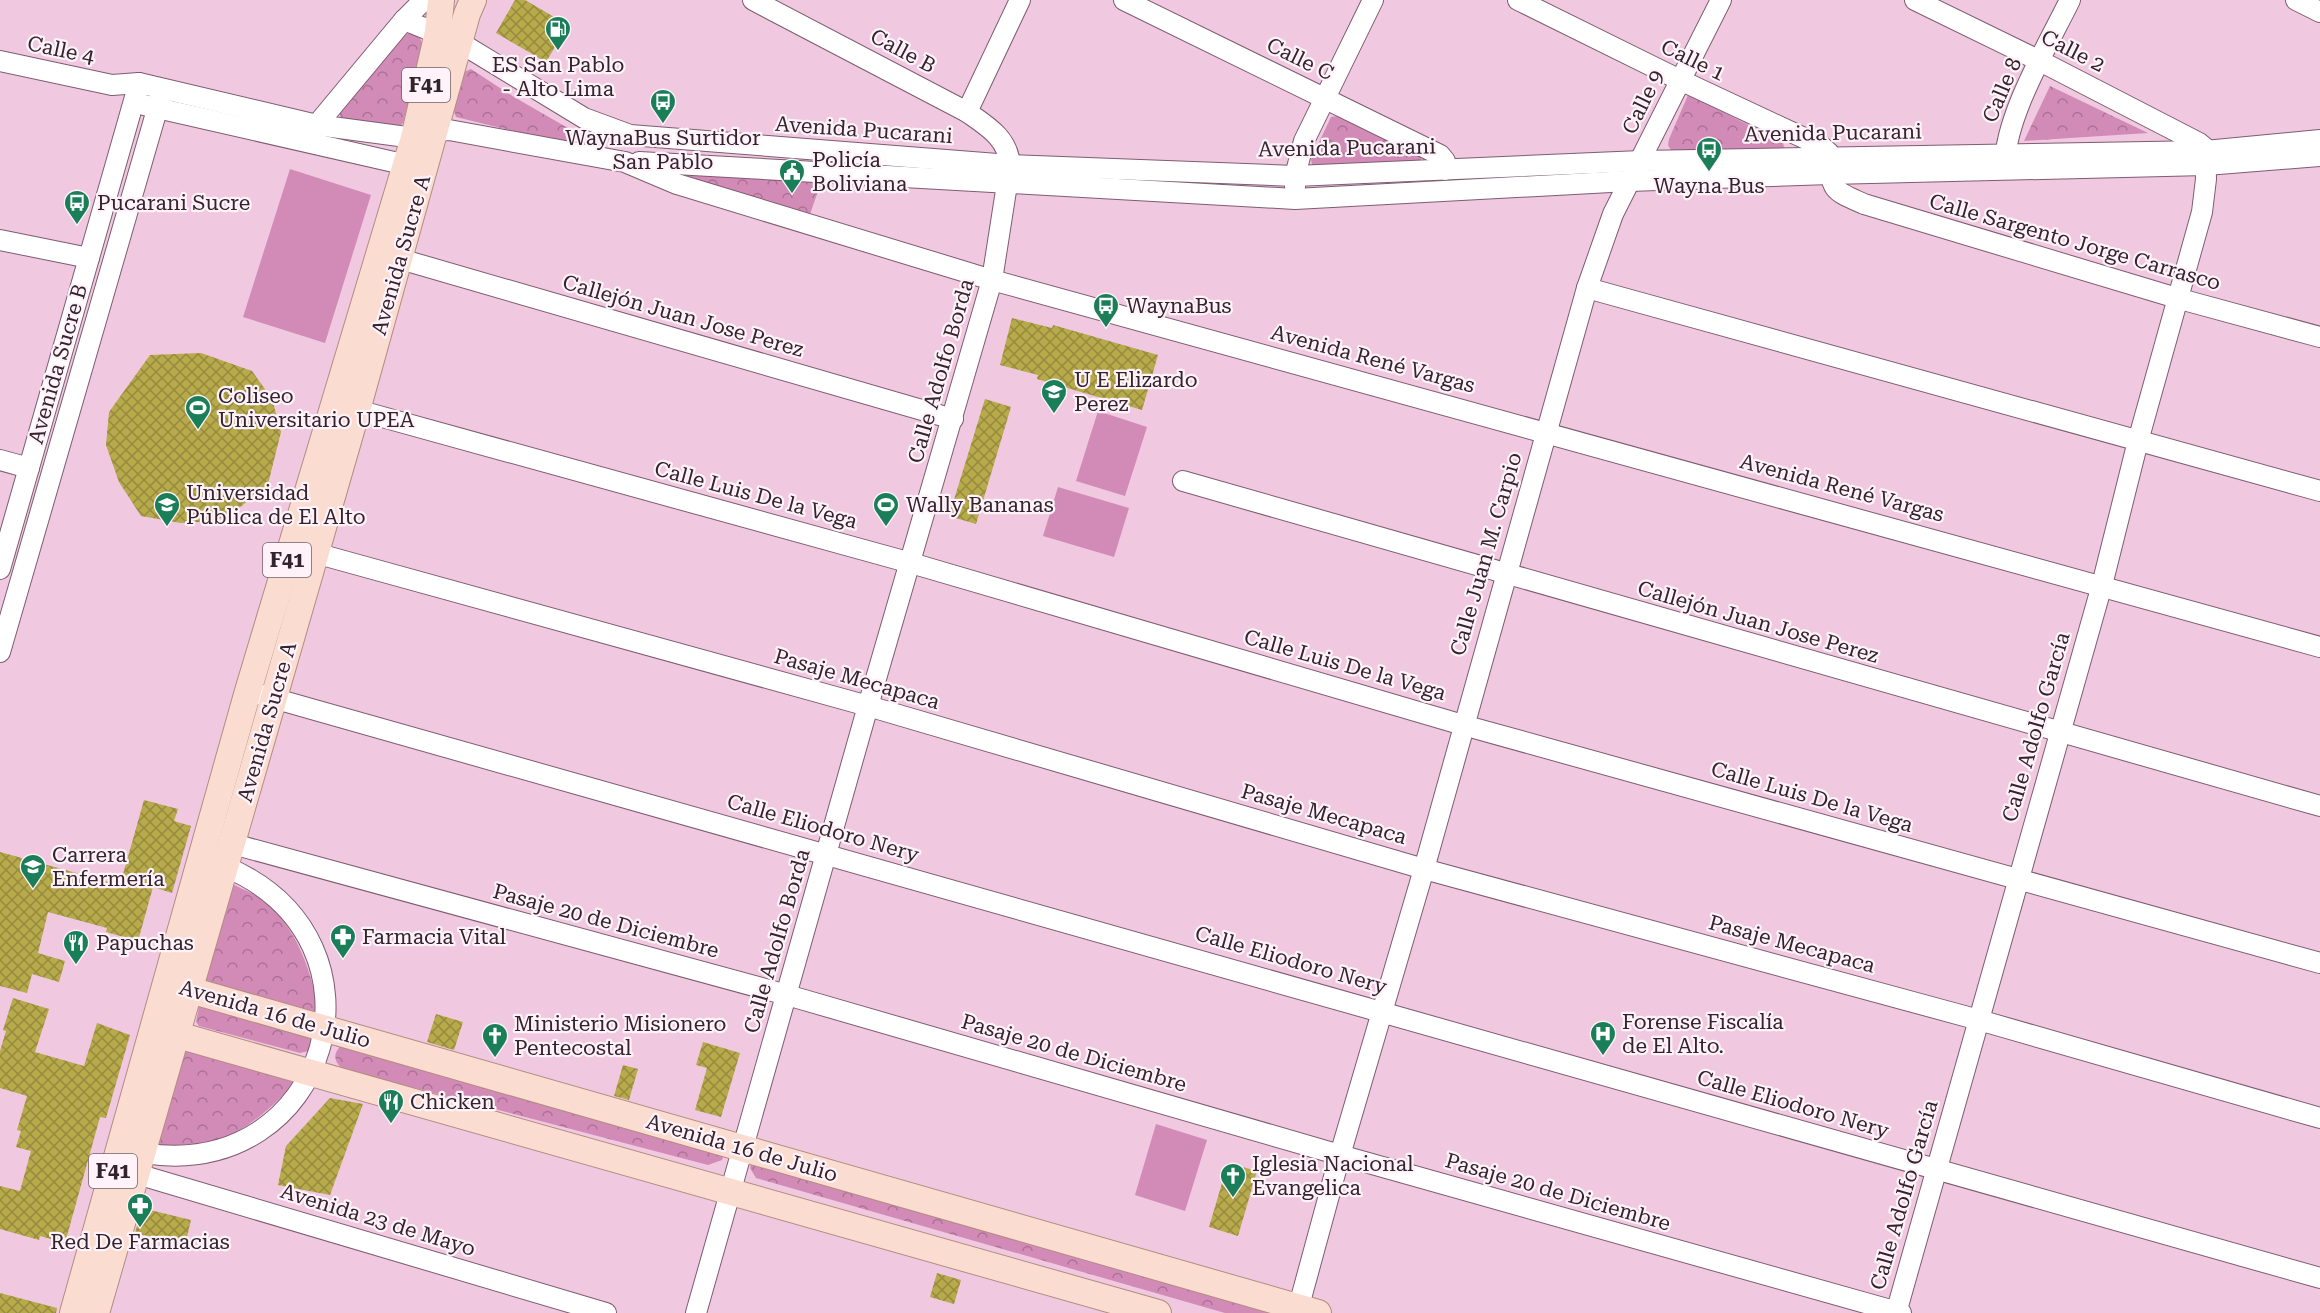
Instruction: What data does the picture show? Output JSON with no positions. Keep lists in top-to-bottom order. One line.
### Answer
{"streets":{"main road":["F41","Avenida Sucre A","Avenida 16 de Julio"],"street":["Calle 4","Calle B","Calle 2","Calle C","Calle 1","Calle 8","Calle 9","Avenida Pucarani","Calle Sargento Jorge Carrasco","Callejón Juan Jose Perez","Avenida René Vargas","Avenida Sucre B","Calle Adolfo Borda","Calle Luis De la Vega","Calle Juan M. Carpio","Pasaje Mecapaca","Calle Adolfo García","Calle Eliodoro Nery","Pasaje 20 de Diciembre","Avenida 23 de Mayo"]},"crossings":[["Calle 4","Avenida René Vargas"],["Calle B","Avenida Pucarani"],["Calle B","Calle Adolfo Borda"],["Calle 2","Calle 8"],["Calle 2","Avenida Pucarani"],["Calle 2","Calle Adolfo García"],["Calle C","Avenida Pucarani"],["Calle 1","Calle 9"],["Calle 1","Avenida Pucarani"],["Calle 1","Calle Sargento Jorge Carrasco"],["F41","Avenida Pucarani"],["F41","Avenida Sucre A"],["F41","Avenida René Vargas"],["Calle 8","Avenida Pucarani"],["Calle 9","Avenida Pucarani"],["Calle 9","Calle Juan M. Carpio"],["Avenida Pucarani","Calle Sargento Jorge Carrasco"],["Avenida Pucarani","Avenida René Vargas"],["Avenida Pucarani","Calle Adolfo Borda"],["Avenida Pucarani","Calle Juan M. Carpio"],["Avenida Pucarani","Calle Adolfo García"],["Calle Sargento Jorge Carrasco","Calle Adolfo García"],["Avenida Sucre A","Callejón Juan Jose Perez"],["Avenida Sucre A","Avenida René Vargas"],["Avenida Sucre A","Calle Luis De la Vega"],["Avenida Sucre A","Pasaje Mecapaca"],["Avenida Sucre A","Calle Eliodoro Nery"],["Avenida Sucre A","Pasaje 20 de Diciembre"],["Avenida Sucre A","Avenida 16 de Julio"],["Avenida Sucre A","Avenida 23 de Mayo"],["Callejón Juan Jose Perez","Calle Adolfo Borda"],["Callejón Juan Jose Perez","Calle Juan M. Carpio"],["Callejón Juan Jose Perez","Calle Adolfo García"],["Avenida René Vargas","Avenida Sucre B"],["Avenida René Vargas","Calle Adolfo Borda"],["Avenida René Vargas","Calle Juan M. Carpio"],["Avenida René Vargas","Calle Adolfo García"],["Calle Adolfo Borda","Calle Luis De la Vega"],["Calle Adolfo Borda","Pasaje Mecapaca"],["Calle Adolfo Borda","Calle Eliodoro Nery"],["Calle Adolfo Borda","Pasaje 20 de Diciembre"],["Calle Adolfo Borda","Avenida 16 de Julio"],["Calle Luis De la Vega","Calle Juan M. Carpio"],["Calle Luis De la Vega","Calle Adolfo García"],["Calle Juan M. Carpio","Pasaje Mecapaca"],["Calle Juan M. Carpio","Calle Eliodoro Nery"],["Calle Juan M. Carpio","Pasaje 20 de Diciembre"],["Calle Juan M. Carpio","Avenida 16 de Julio"],["Pasaje Mecapaca","Calle Adolfo García"],["Calle Adolfo García","Calle Eliodoro Nery"],["Calle Adolfo García","Pasaje 20 de Diciembre"]],"places":{"fuel station":["ES San Pablo - Alto Lima"],"bus stop":["WaynaBus Surtidor San Pablo","Wayna Bus","Pucarani Sucre","WaynaBus"],"public building":["Policía Boliviana"],"school or university":["U E Elizardo Perez","Universidad Pública de El Alto","Carrera Enfermería"],"sports":["Coliseo Universitario UPEA","Wally Bananas"],"pharmacy":["Farmacia Vital","Red De Farmacias"],"restaurant":["Papuchas","Chicken"],"hospital":["Forense Fiscalía de El Alto."],"church":["Ministerio Misionero Pentecostal","Iglesia Nacional Evangelica"]}}
